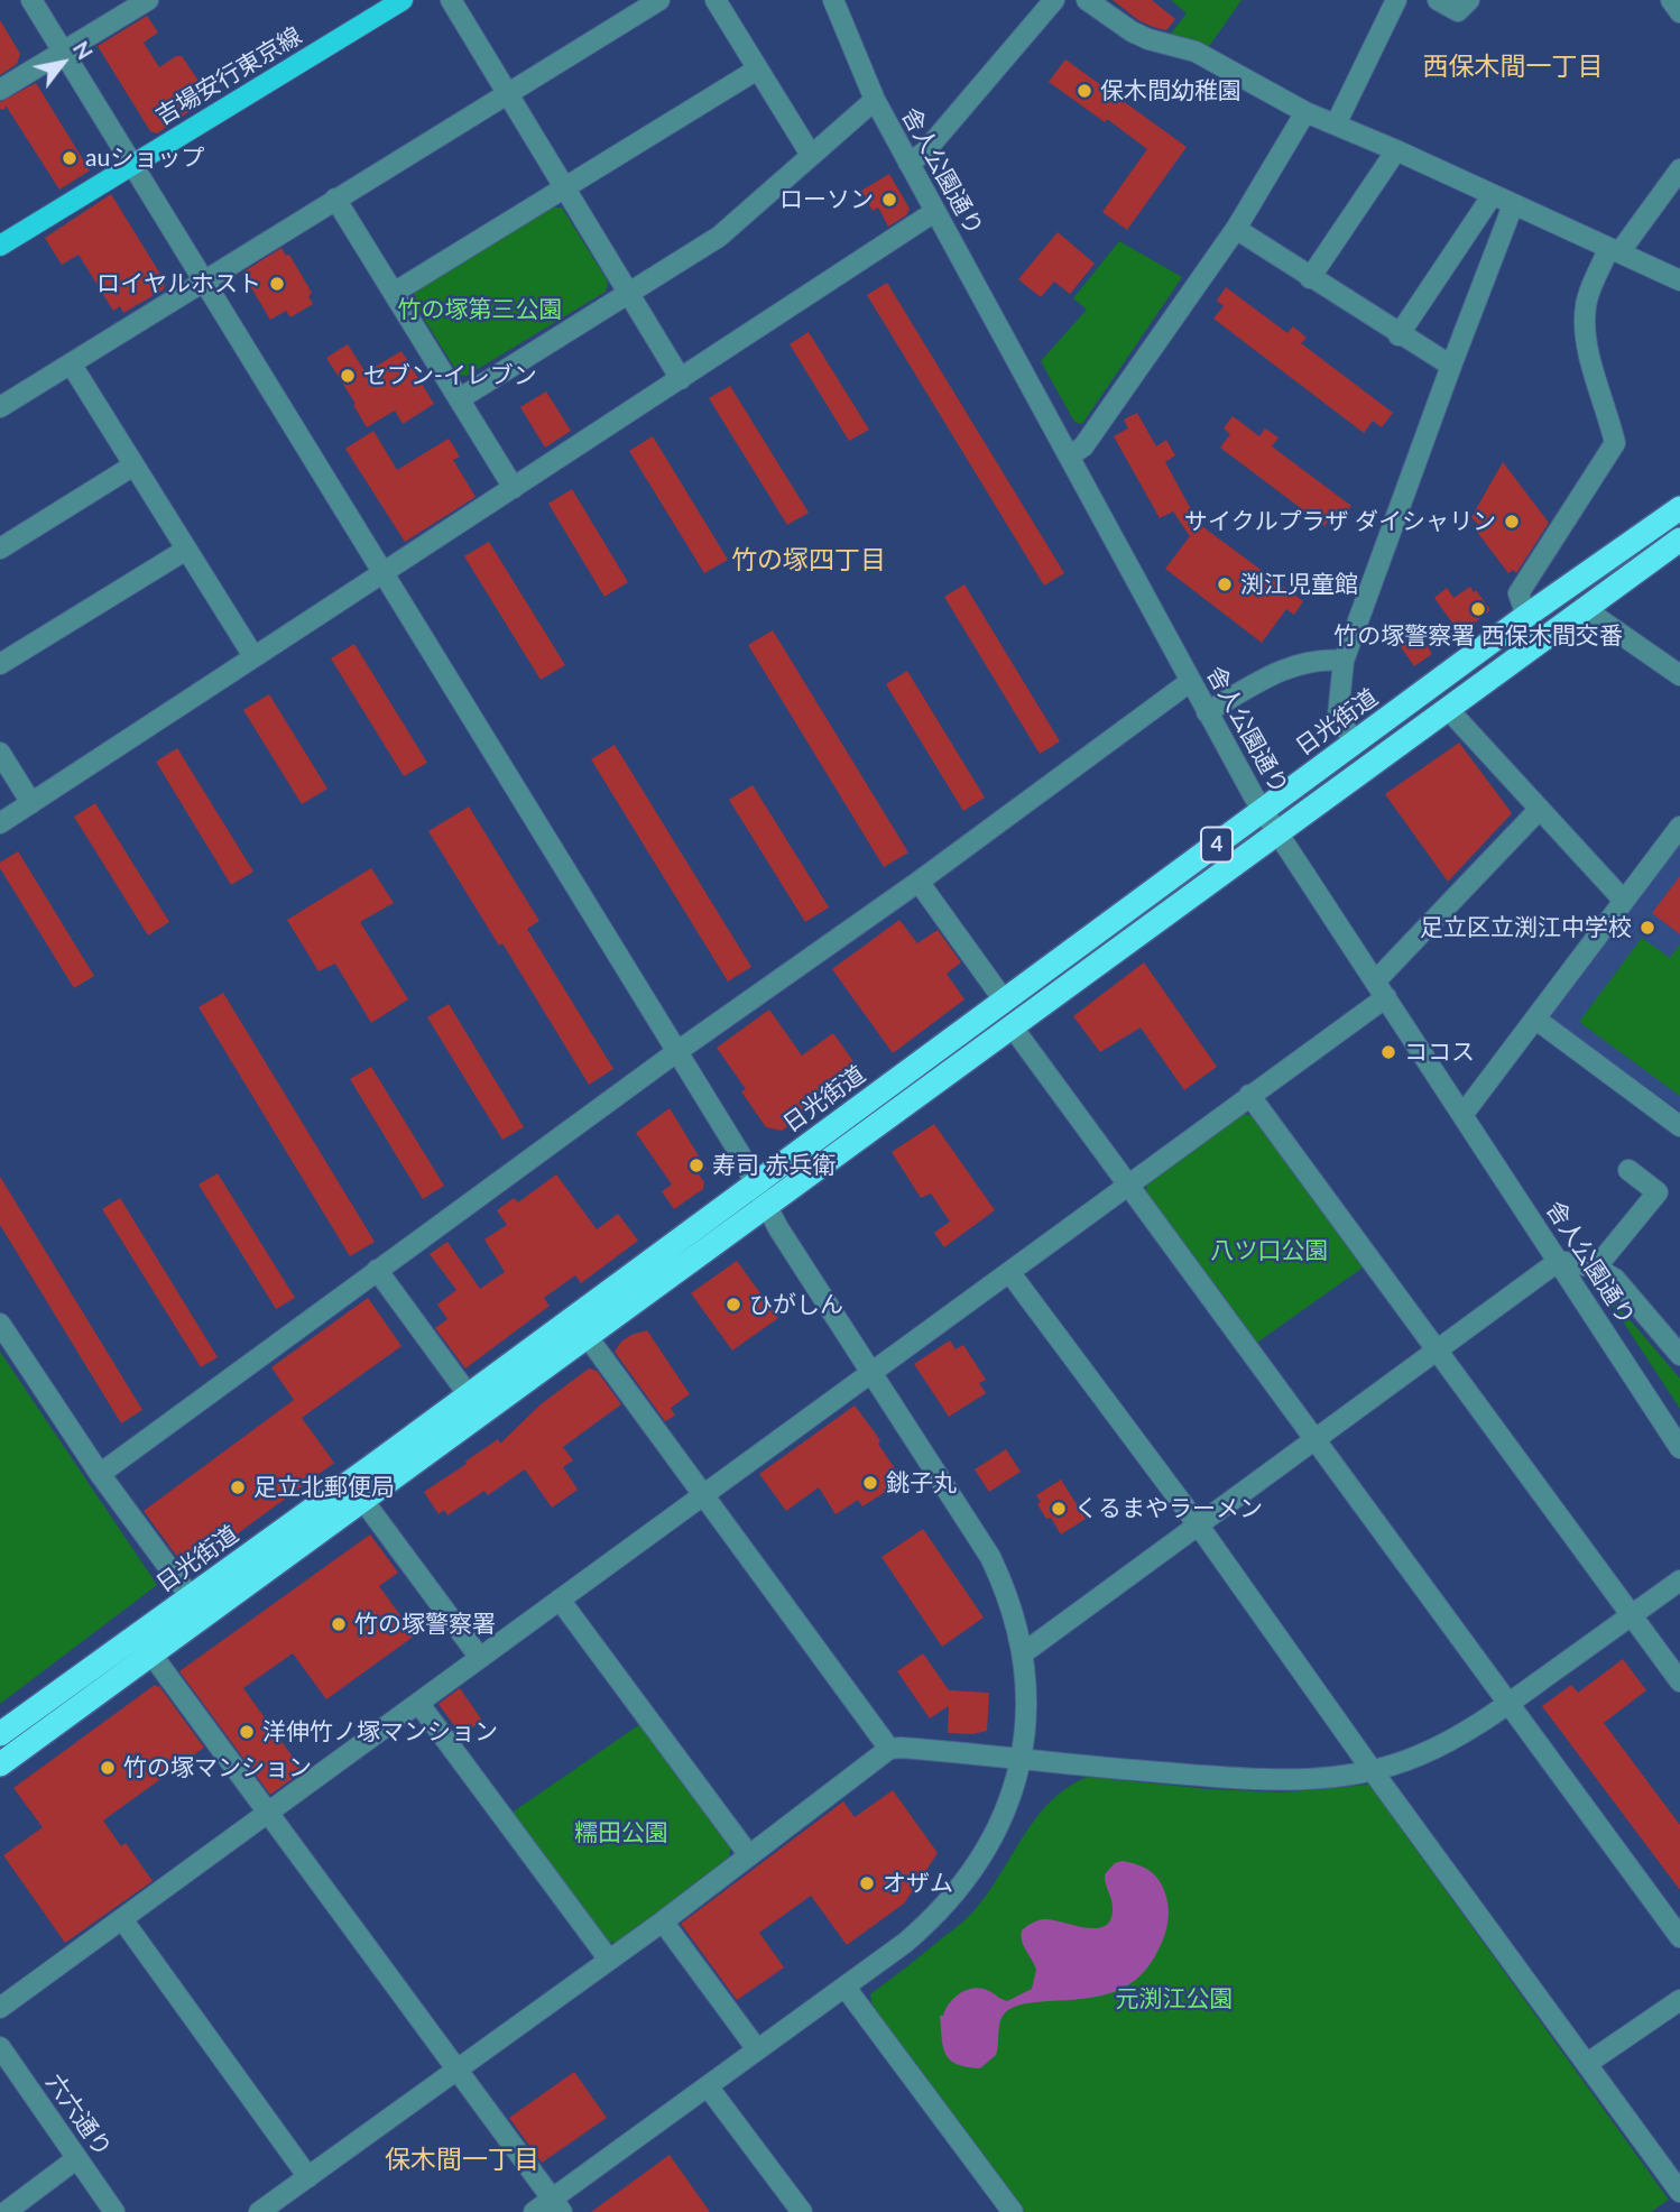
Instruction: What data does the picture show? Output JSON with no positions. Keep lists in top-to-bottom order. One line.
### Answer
{"streets":{"highway":["日光街道","4"],"main road":["吉場安行東京線"],"street":["舎人公園通り","六六通り"]},"crossings":[["舎人公園通り","日光街道"]],"districts":["西保木間一丁目","竹の塚四丁目","保木間一丁目"],"parks":["竹の塚第三公園","八ツ口公園","糯田公園","元渕江公園"],"places":["保木間幼稚園","auショップ","ローソン","ロイヤルホスト","セブン-イレブン","サイクルプラザ ダイシャリン","渕江児童館","竹の塚警察署 西保木間交番","足立区立渕江中学校","ココス","寿司 赤兵衛","ひがしん","銚子丸","足立北郵便局","くるまやラーメン","竹の塚警察署","洋伸竹ノ塚マンション","竹の塚マンション","オザム"],"north":"top right"}
